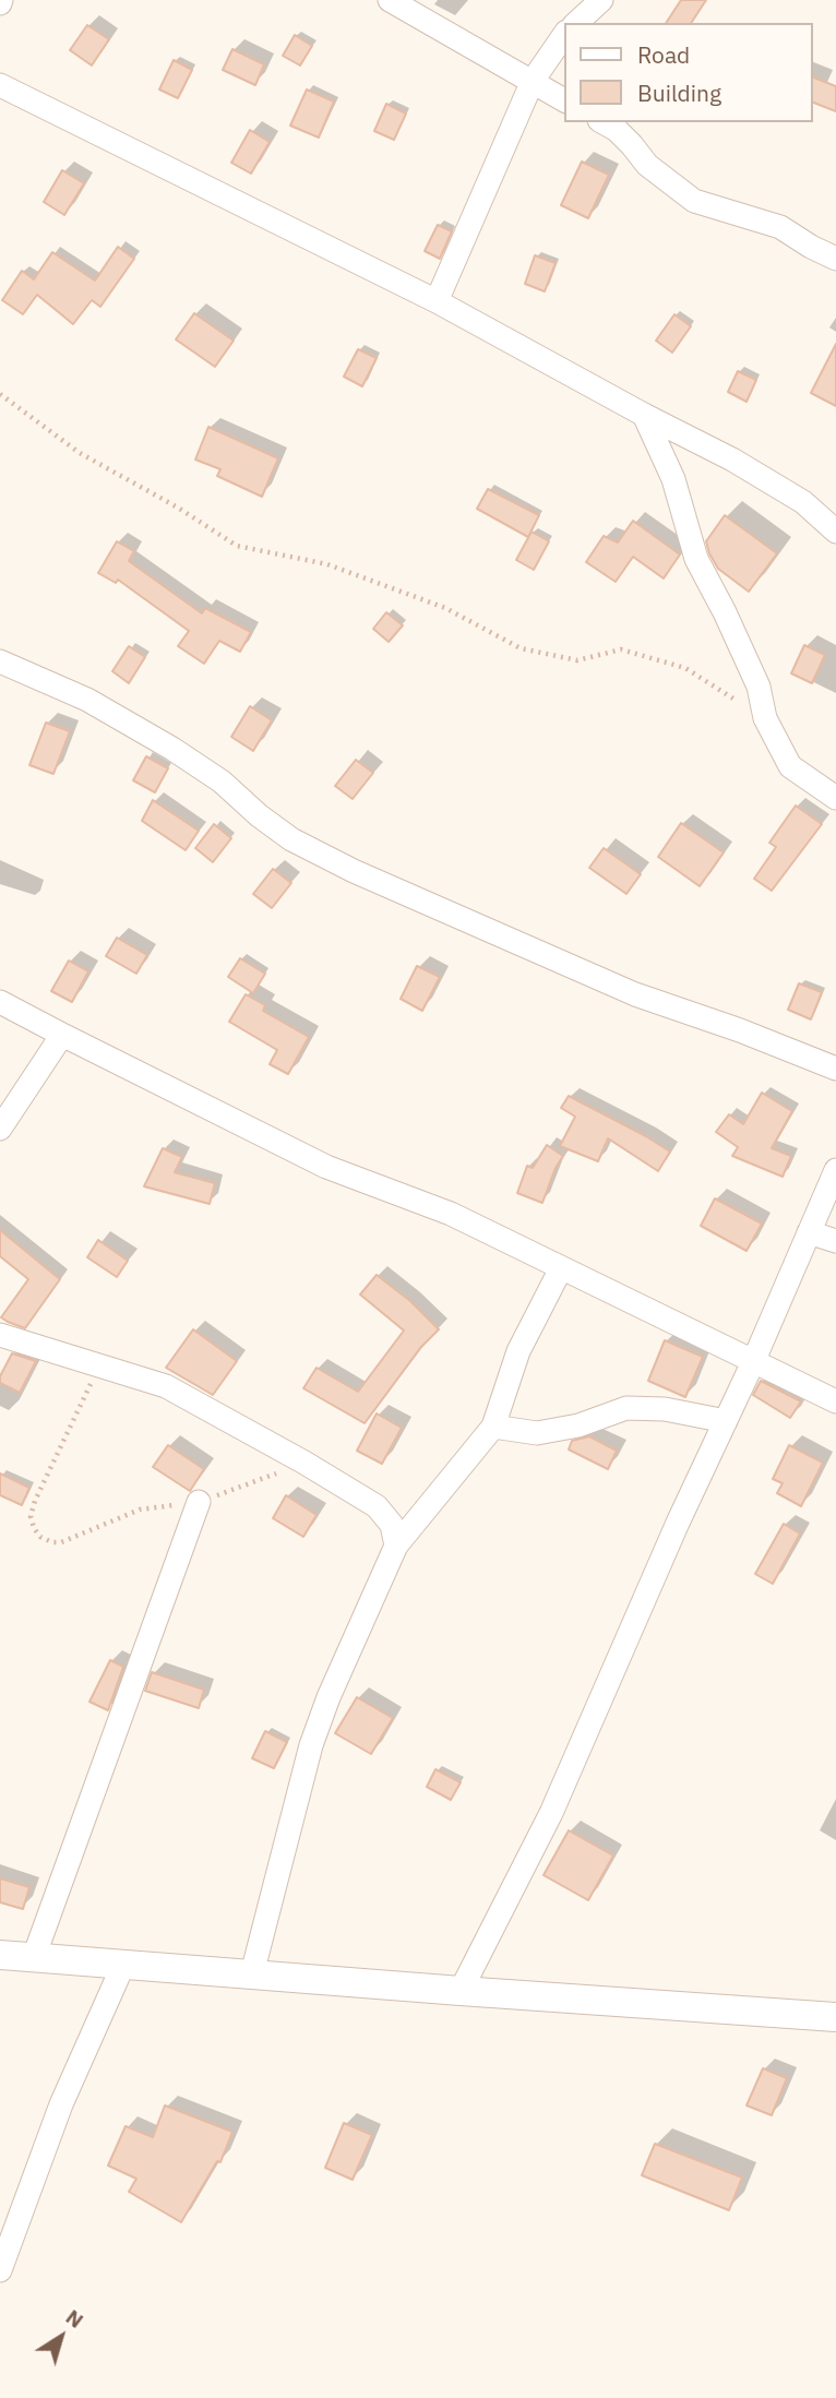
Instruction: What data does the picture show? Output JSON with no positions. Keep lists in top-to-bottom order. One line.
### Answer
{"legend":["Road","Building"],"north":"top right"}
